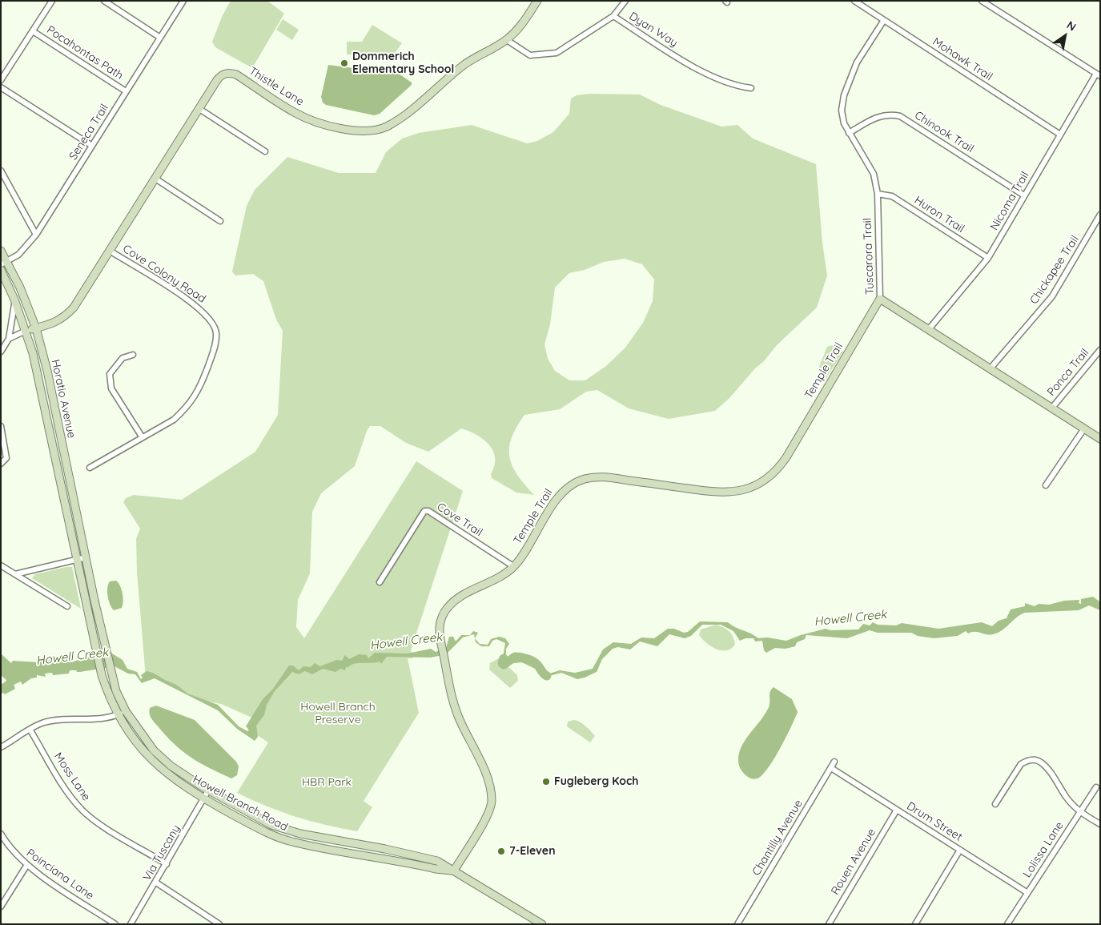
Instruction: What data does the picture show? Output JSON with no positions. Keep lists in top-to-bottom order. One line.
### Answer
{"streets":{"street":["Dyan Way","Pocahontas Path","Mohawk Trail","Thistle Lane","Seneca Trail","Chinook Trail","Nicoma Trail","Huron Trail","Tuscarora Trail","Chickapee Trail","Cove Colony Road","Temple Trail","Ponca Trail","Horatio Avenue","Cove Trail","Moss Lane","Howell Branch Road","Drum Street","Chantilly Avenue","Lolissa Lane","Via Tuscany","Rouen Avenue","Poinciana Lane"]},"crossings":[["Dyan Way","Thistle Lane"],["Pocahontas Path","Seneca Trail"],["Mohawk Trail","Nicoma Trail"],["Mohawk Trail","Tuscarora Trail"],["Thistle Lane","Cove Colony Road"],["Thistle Lane","Horatio Avenue"],["Seneca Trail","Horatio Avenue"],["Chinook Trail","Nicoma Trail"],["Chinook Trail","Tuscarora Trail"],["Nicoma Trail","Huron Trail"],["Nicoma Trail","Tuscarora Trail"],["Huron Trail","Tuscarora Trail"],["Tuscarora Trail","Chickapee Trail"],["Tuscarora Trail","Temple Trail"],["Tuscarora Trail","Ponca Trail"],["Temple Trail","Cove Trail"],["Temple Trail","Howell Branch Road"],["Horatio Avenue","Howell Branch Road"],["Moss Lane","Via Tuscany"],["Howell Branch Road","Via Tuscany"],["Drum Street","Chantilly Avenue"],["Drum Street","Lolissa Lane"],["Drum Street","Rouen Avenue"]],"water":["Howell Creek"],"parks":["Howell Branch Preserve","HBR Park"],"places":["Dommerich Elementary School","Fugleberg Koch","7-Eleven"],"north":"top right"}
